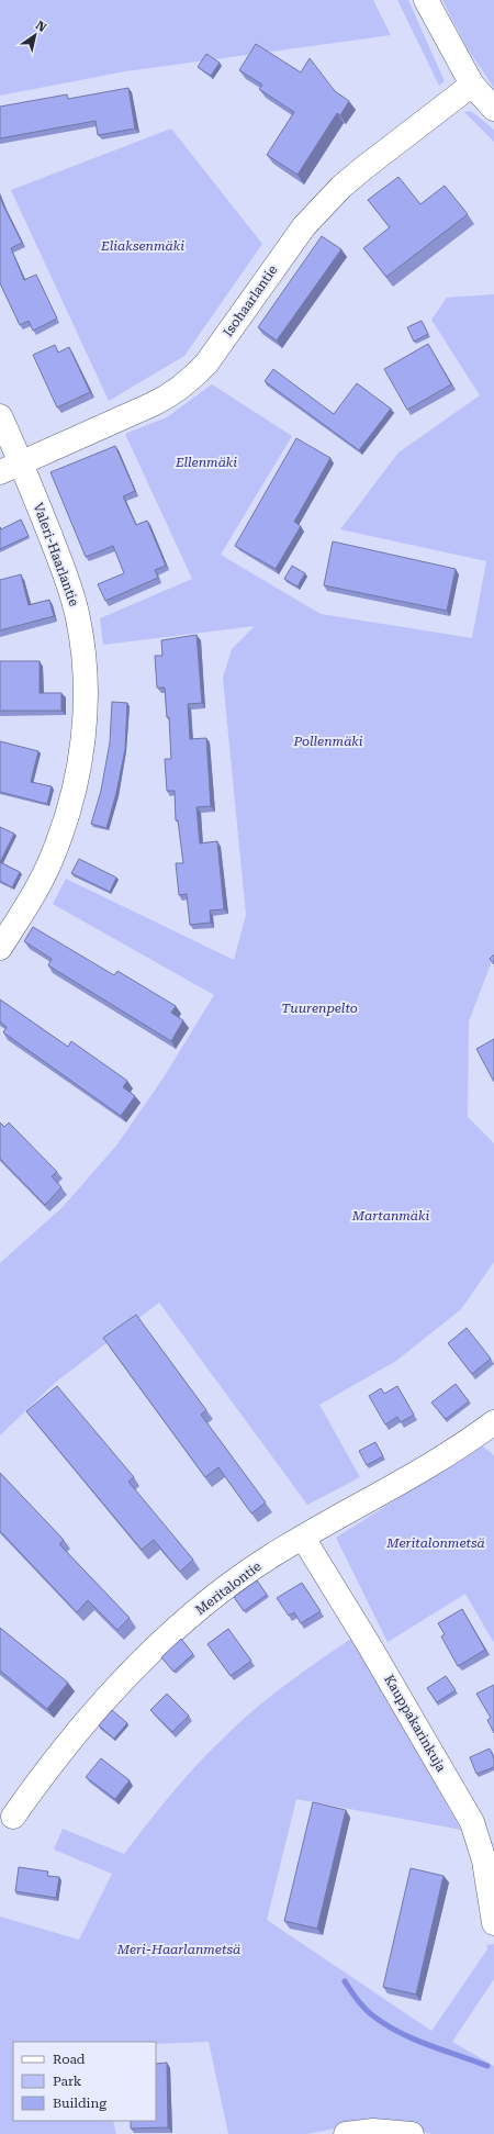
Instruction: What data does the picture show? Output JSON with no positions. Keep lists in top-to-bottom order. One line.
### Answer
{"streets":{"street":["Isohaarlantie","Valeri-Haarlantie","Meritalontie","Kauppakarinkuja"]},"crossings":[["Isohaarlantie","Valeri-Haarlantie"],["Meritalontie","Kauppakarinkuja"]],"parks":["Eliaksenmäki","Ellenmäki","Pollenmäki","Tuurenpelto","Martanmäki","Meritalonmetsä","Meri-Haarlanmetsä"],"legend":["Road","Park","Building"],"north":"top right"}
